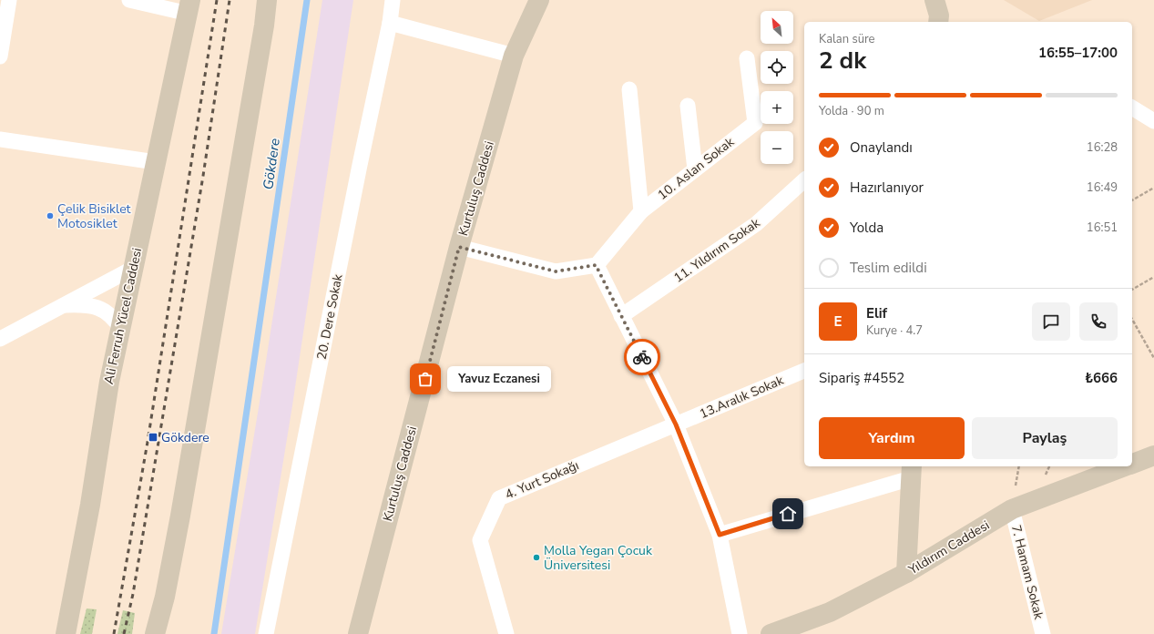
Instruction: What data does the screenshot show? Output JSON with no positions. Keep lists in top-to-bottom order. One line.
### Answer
{"streets":{"main road":["Kurtuluş Caddesi","Ali Ferruh Yücel Caddesi","Yıldırım Caddesi"],"street":["10. Aslan Sokak","11. Yıldırım Sokak","20. Dere Sokak","13.Aralık Sokak","4. Yurt Sokağı","7. Hamam Sokak"]},"crossings":[["13.Aralık Sokak","4. Yurt Sokağı"],["Yıldırım Caddesi","7. Hamam Sokak"]],"water":["Gökdere"],"places":{"other":["Çelik Bisiklet Motosiklet","Yavuz Eczanesi","Molla Yegan Çocuk Üniversitesi"],"transit":["Gökdere"]},"north":"top left","page":{"map_buttons":["+","−"],"heading":["2 dk","Kalan süre","16:55–17:00"],"panel":["Elif","Kurye · 4.7","Sipariş #4552","₺666"],"bar":"Yolda · 90 m","list":[["Onaylandı","16:28"],["Hazırlanıyor","16:49"],["Yolda","16:51"],"Teslim edildi"],"round":"E","bubble":"Yavuz Eczanesi","buttons":["Yardım","Paylaş"]}}
